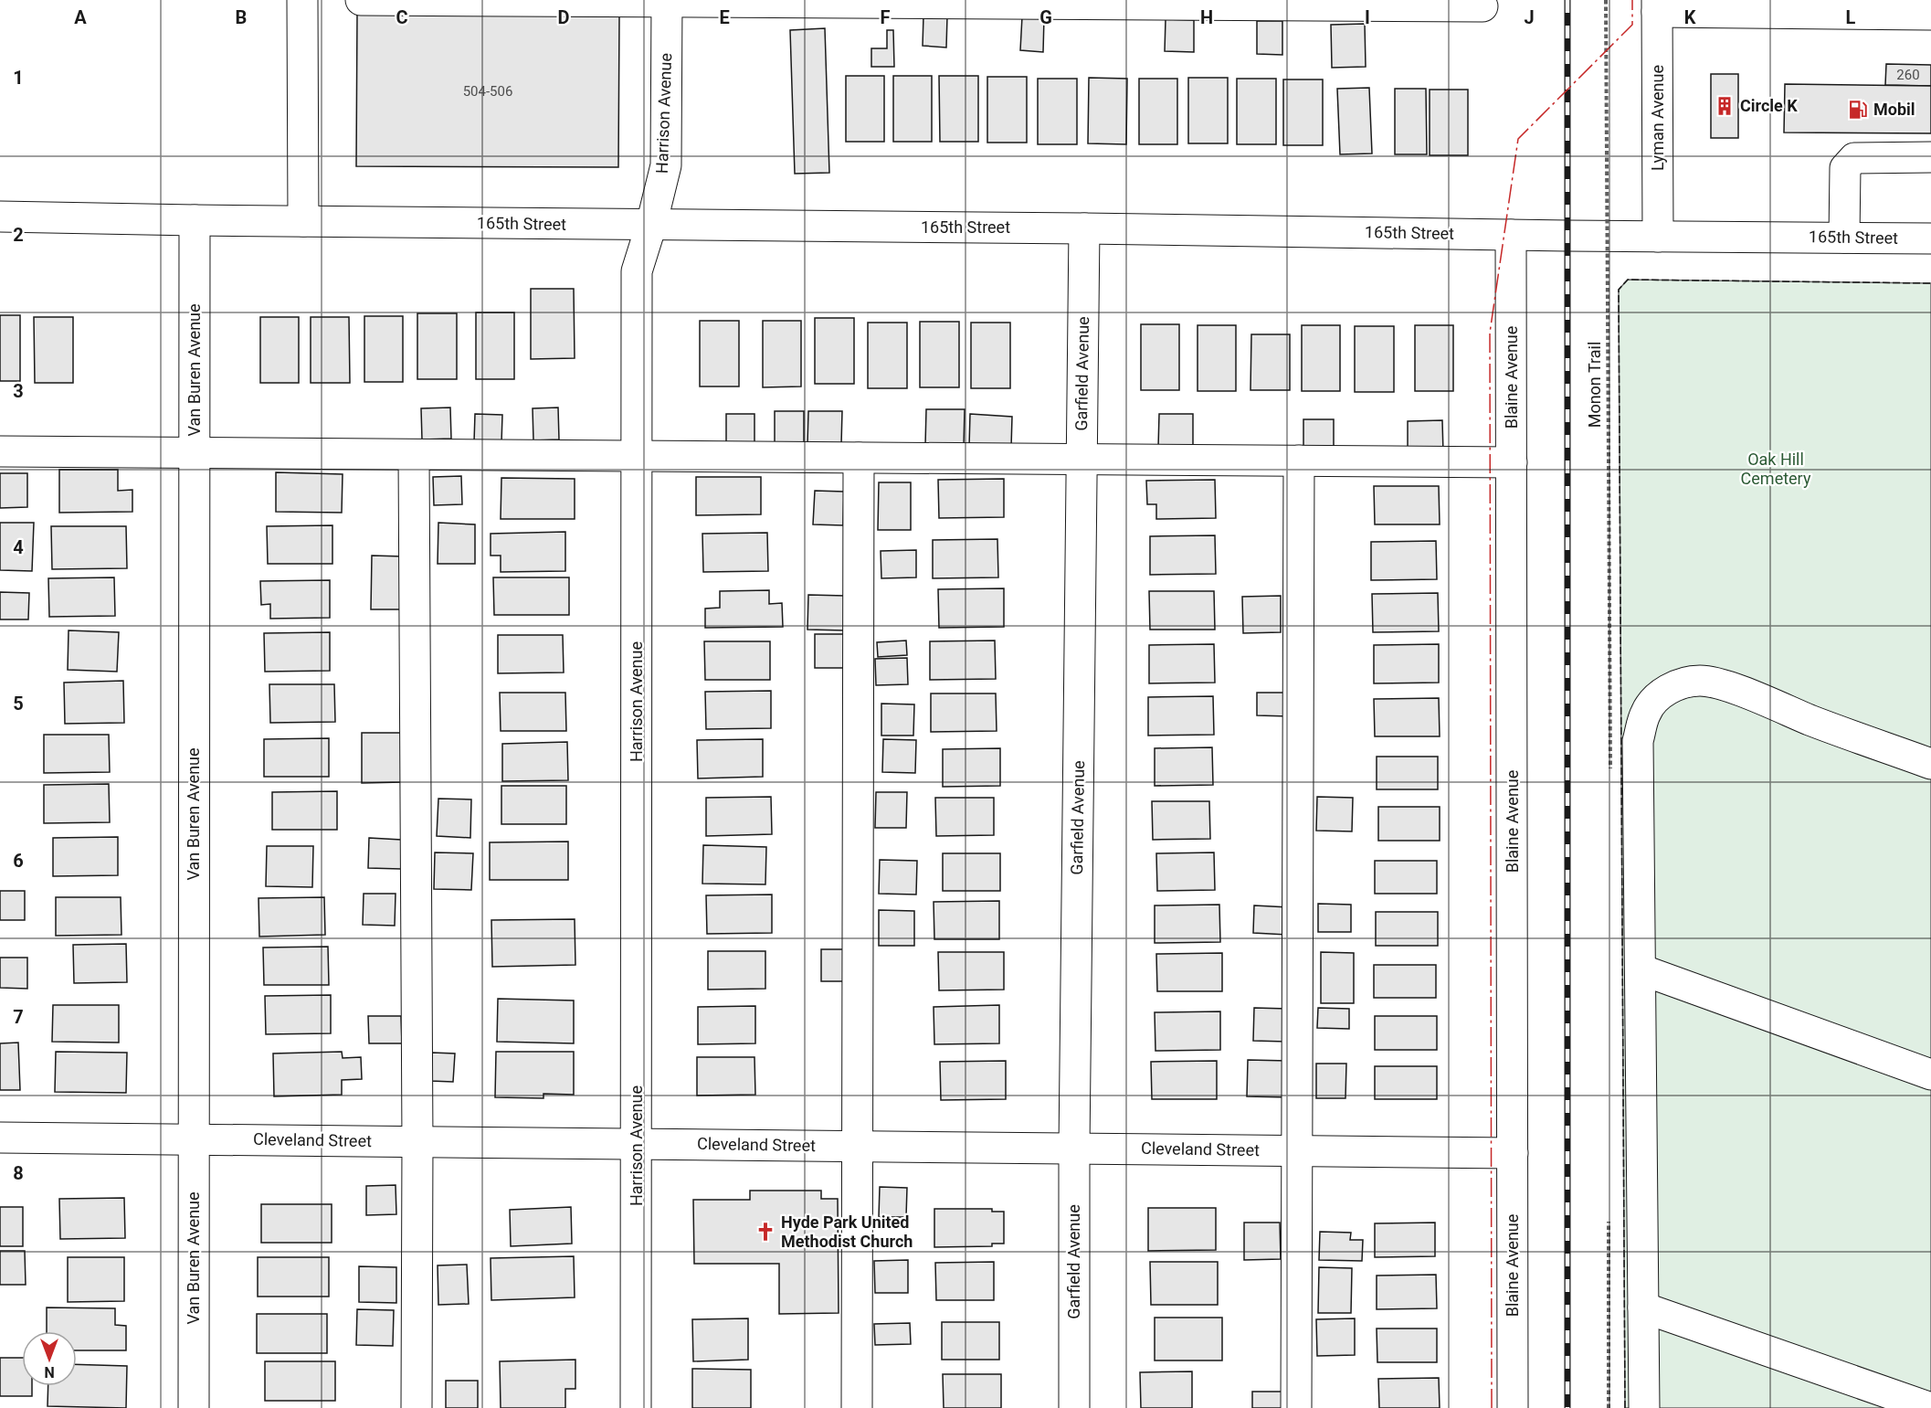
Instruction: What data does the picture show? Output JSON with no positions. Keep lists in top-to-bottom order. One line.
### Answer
{"streets":{"street":["Harrison Avenue","Lyman Avenue","165th Street","Van Buren Avenue","Garfield Avenue","Blaine Avenue","Cleveland Street"],"path":["Monon Trail"]},"crossings":[["Harrison Avenue","165th Street"],["Harrison Avenue","Cleveland Street"],["Lyman Avenue","165th Street"],["165th Street","Van Buren Avenue"],["165th Street","Garfield Avenue"],["165th Street","Blaine Avenue"],["Van Buren Avenue","Cleveland Street"],["Garfield Avenue","Cleveland Street"],["Blaine Avenue","Cleveland Street"]],"parks":["Oak Hill Cemetery"],"places":{"building":["Circle K"],"fuel station":["Mobil"],"church":["Hyde Park United Methodist Church"]},"house_numbers":["260","504-506"],"north":"bottom","grid":{"columns":["A","B","C","D","E","F","G","H","I","J","K","L"],"rows":["1","2","3","4","5","6","7","8"]}}
